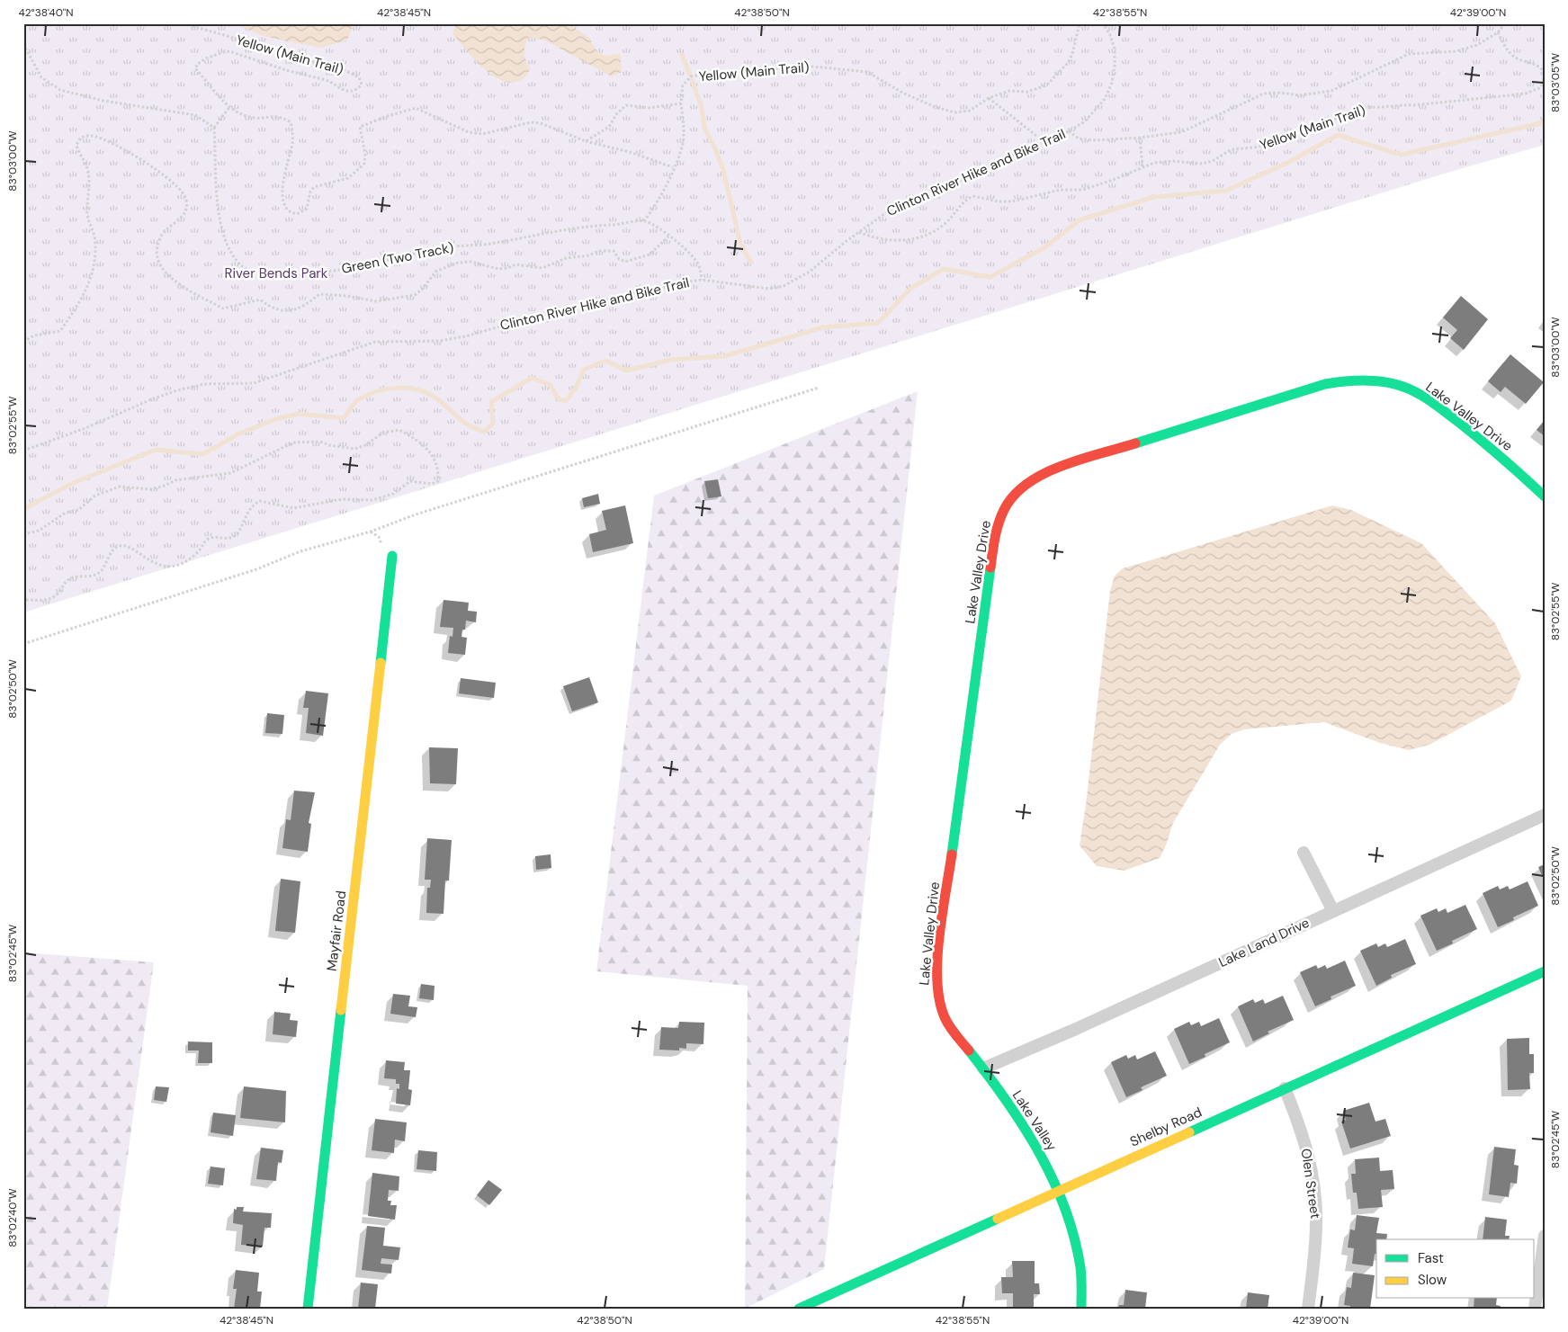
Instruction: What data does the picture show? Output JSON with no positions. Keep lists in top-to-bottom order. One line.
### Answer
{"streets":{"street":["Lake Valley Drive","Mayfair Road","Lake Land Drive","Lake Valley","Shelby Road","Olen Street"],"path":["Yellow (Main Trail)","Clinton River Hike and Bike Trail","Green (Two Track)"]},"crossings":[["Yellow (Main Trail)","Clinton River Hike and Bike Trail"],["Lake Valley Drive","Lake Land Drive"],["Lake Valley Drive","Lake Valley"],["Lake Land Drive","Lake Valley"],["Lake Valley","Shelby Road"],["Shelby Road","Olen Street"]],"parks":["River Bends Park"],"legend":["Fast","Slow"],"coordinates":["42°38'40\"N","42°38'45\"N","42°38'50\"N","42°38'55\"N","42°39'00\"N","83°03'05\"W","83°03'00\"W","83°02'55\"W","83°02'50\"W","83°02'45\"W","83°02'40\"W"]}
